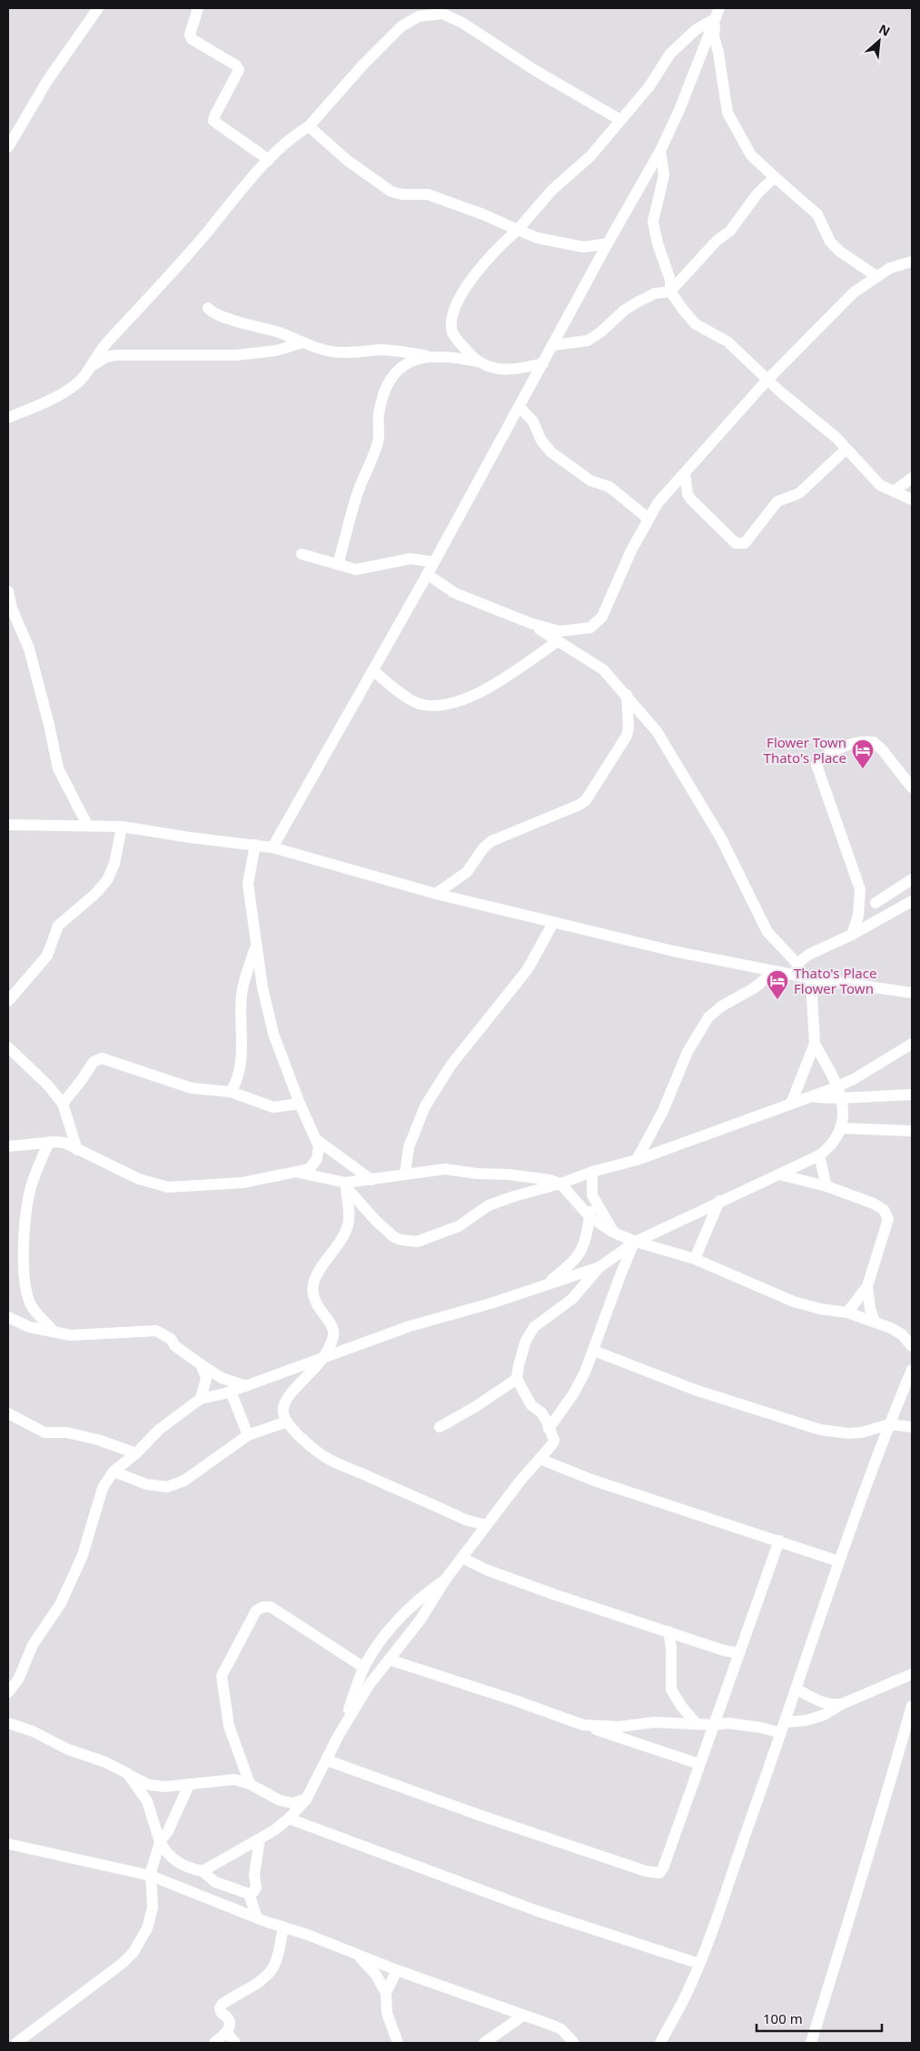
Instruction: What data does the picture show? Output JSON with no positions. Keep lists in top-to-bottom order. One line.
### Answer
{"places":{"hotel":["Flower Town Thato's Place","Thato's Place Flower Town"]},"scale_bar":"100 m","north":"top right"}
